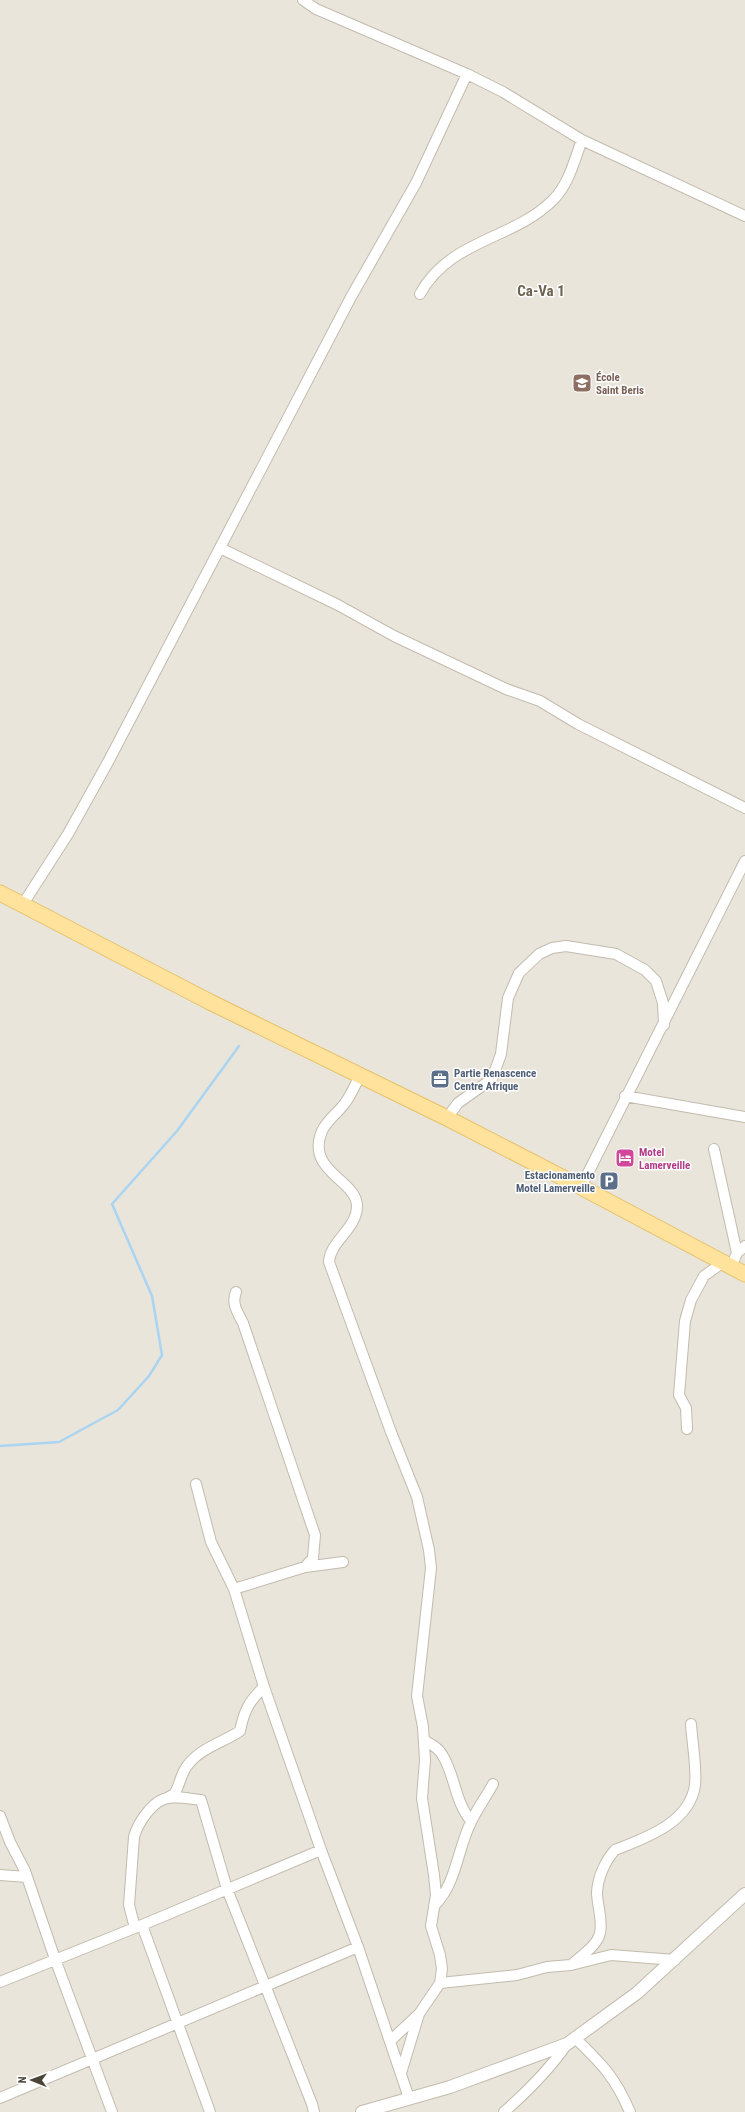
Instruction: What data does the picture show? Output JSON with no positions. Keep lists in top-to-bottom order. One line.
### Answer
{"districts":["Ca-Va 1"],"places":{"school or university":["École Saint Beris"],"office":["Partie Renascence Centre Afrique"],"hotel":["Motel Lamerveille"],"parking":["Estacionamento Motel Lamerveille"]},"north":"left"}
